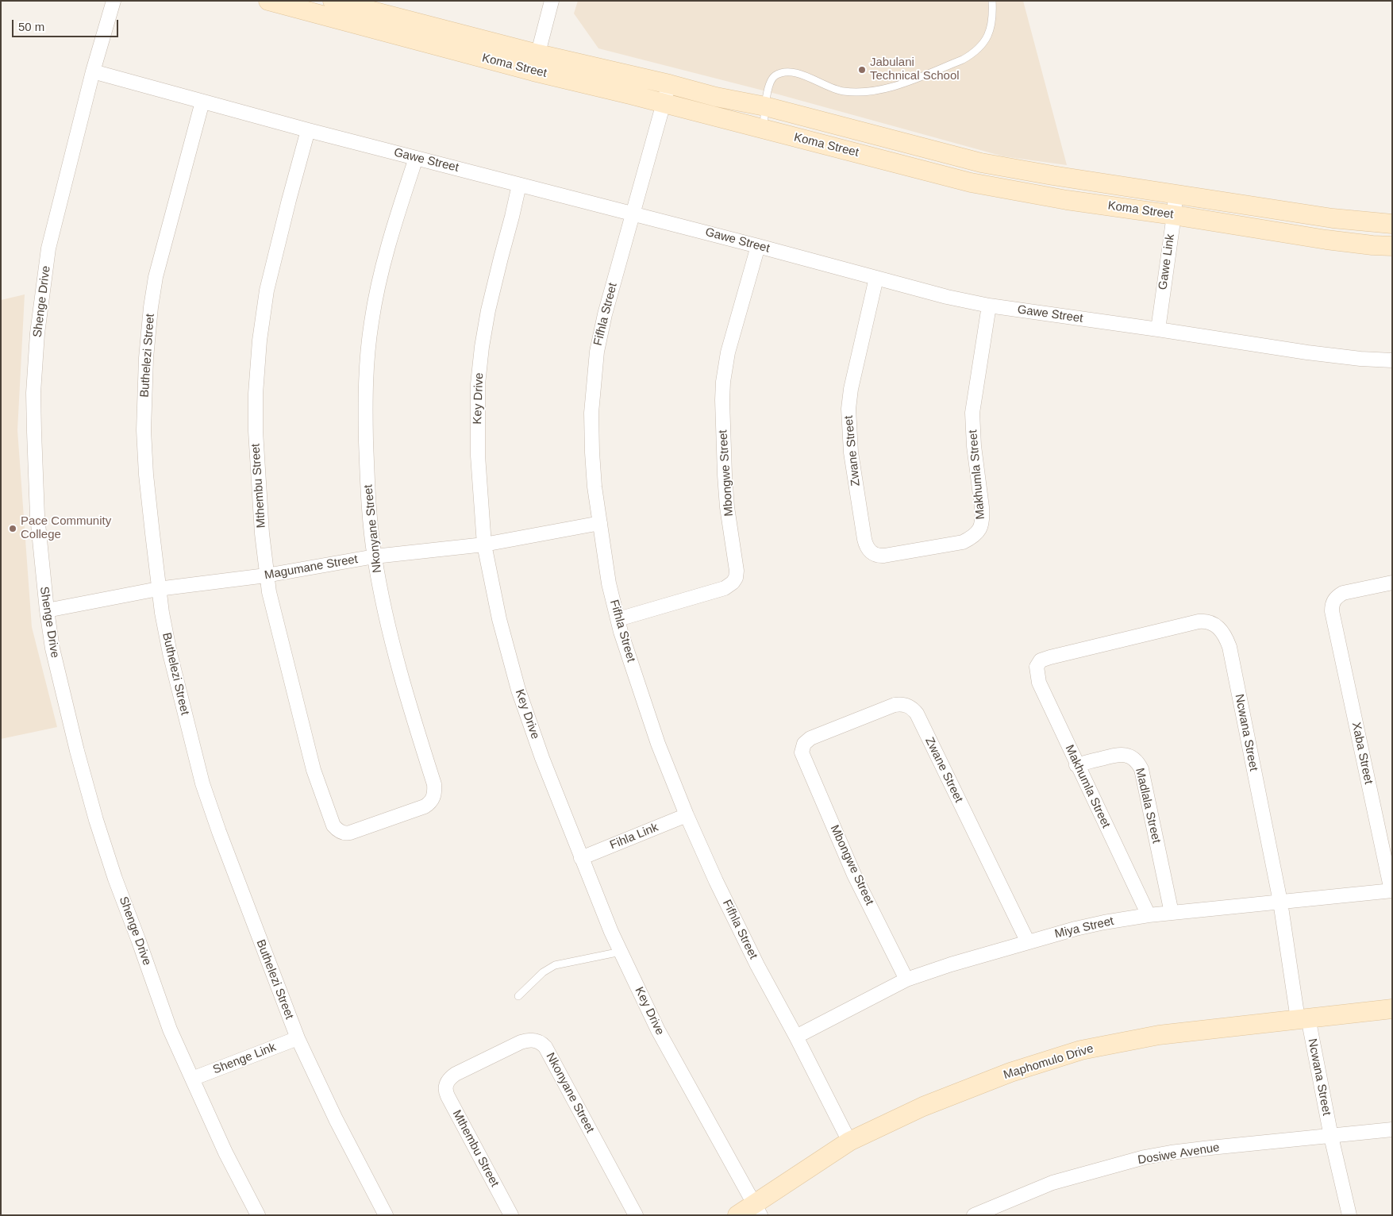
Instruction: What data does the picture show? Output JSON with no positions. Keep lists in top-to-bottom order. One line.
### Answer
{"streets":{"main road":["Koma Street","Maphomulo Drive"],"street":["Gawe Street","Gawe Link","Shenge Drive","Fifhla Street","Buthelezi Street","Key Drive","Zwane Street","Mbongwe Street","Makhumla Street","Mthembu Street","Nkonyane Street","Magumane Street","Ncwana Street","Xaba Street","Madlala Street","Fihla Link","Miya Street","Shenge Link","Dosiwe Avenue"]},"crossings":[["Koma Street","Gawe Link"],["Koma Street","Fifhla Street"],["Gawe Street","Gawe Link"],["Gawe Street","Shenge Drive"],["Gawe Street","Fifhla Street"],["Gawe Street","Buthelezi Street"],["Gawe Street","Key Drive"],["Gawe Street","Zwane Street"],["Gawe Street","Mbongwe Street"],["Gawe Street","Makhumla Street"],["Gawe Street","Mthembu Street"],["Gawe Street","Nkonyane Street"],["Shenge Drive","Magumane Street"],["Shenge Drive","Shenge Link"],["Fifhla Street","Mbongwe Street"],["Fifhla Street","Magumane Street"],["Fifhla Street","Fihla Link"],["Fifhla Street","Miya Street"],["Fifhla Street","Maphomulo Drive"],["Buthelezi Street","Magumane Street"],["Buthelezi Street","Shenge Link"],["Key Drive","Magumane Street"],["Key Drive","Fihla Link"],["Key Drive","Maphomulo Drive"],["Zwane Street","Mbongwe Street"],["Zwane Street","Makhumla Street"],["Zwane Street","Miya Street"],["Mbongwe Street","Miya Street"],["Makhumla Street","Ncwana Street"],["Makhumla Street","Madlala Street"],["Makhumla Street","Miya Street"],["Mthembu Street","Nkonyane Street"],["Mthembu Street","Magumane Street"],["Nkonyane Street","Magumane Street"],["Ncwana Street","Miya Street"],["Ncwana Street","Maphomulo Drive"],["Ncwana Street","Dosiwe Avenue"],["Xaba Street","Miya Street"],["Madlala Street","Miya Street"]],"places":["Jabulani Technical School","Pace Community College"],"scale_bar":"50 m"}
